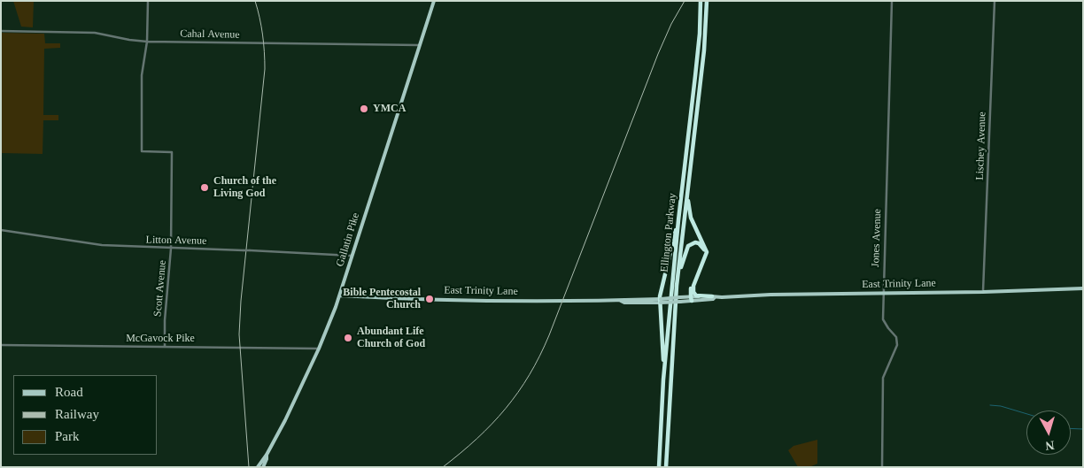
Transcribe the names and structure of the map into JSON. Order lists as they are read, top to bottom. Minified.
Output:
{"streets":{"highway":["Ellington Parkway"],"main road":["Gallatin Pike","East Trinity Lane"],"street":["Cahal Avenue","Lischey Avenue","Jones Avenue","Litton Avenue","Scott Avenue","McGavock Pike"]},"crossings":[["Cahal Avenue","Gallatin Pike"],["Cahal Avenue","Scott Avenue"],["Lischey Avenue","East Trinity Lane"],["Jones Avenue","East Trinity Lane"],["Gallatin Pike","Litton Avenue"],["Gallatin Pike","East Trinity Lane"],["Gallatin Pike","McGavock Pike"],["Litton Avenue","Scott Avenue"],["Scott Avenue","McGavock Pike"]],"places":["YMCA","Church of the Living God","Bible Pentecostal Church","Abundant Life Church of God"],"legend":["Road","Railway","Park"],"north":"bottom"}
